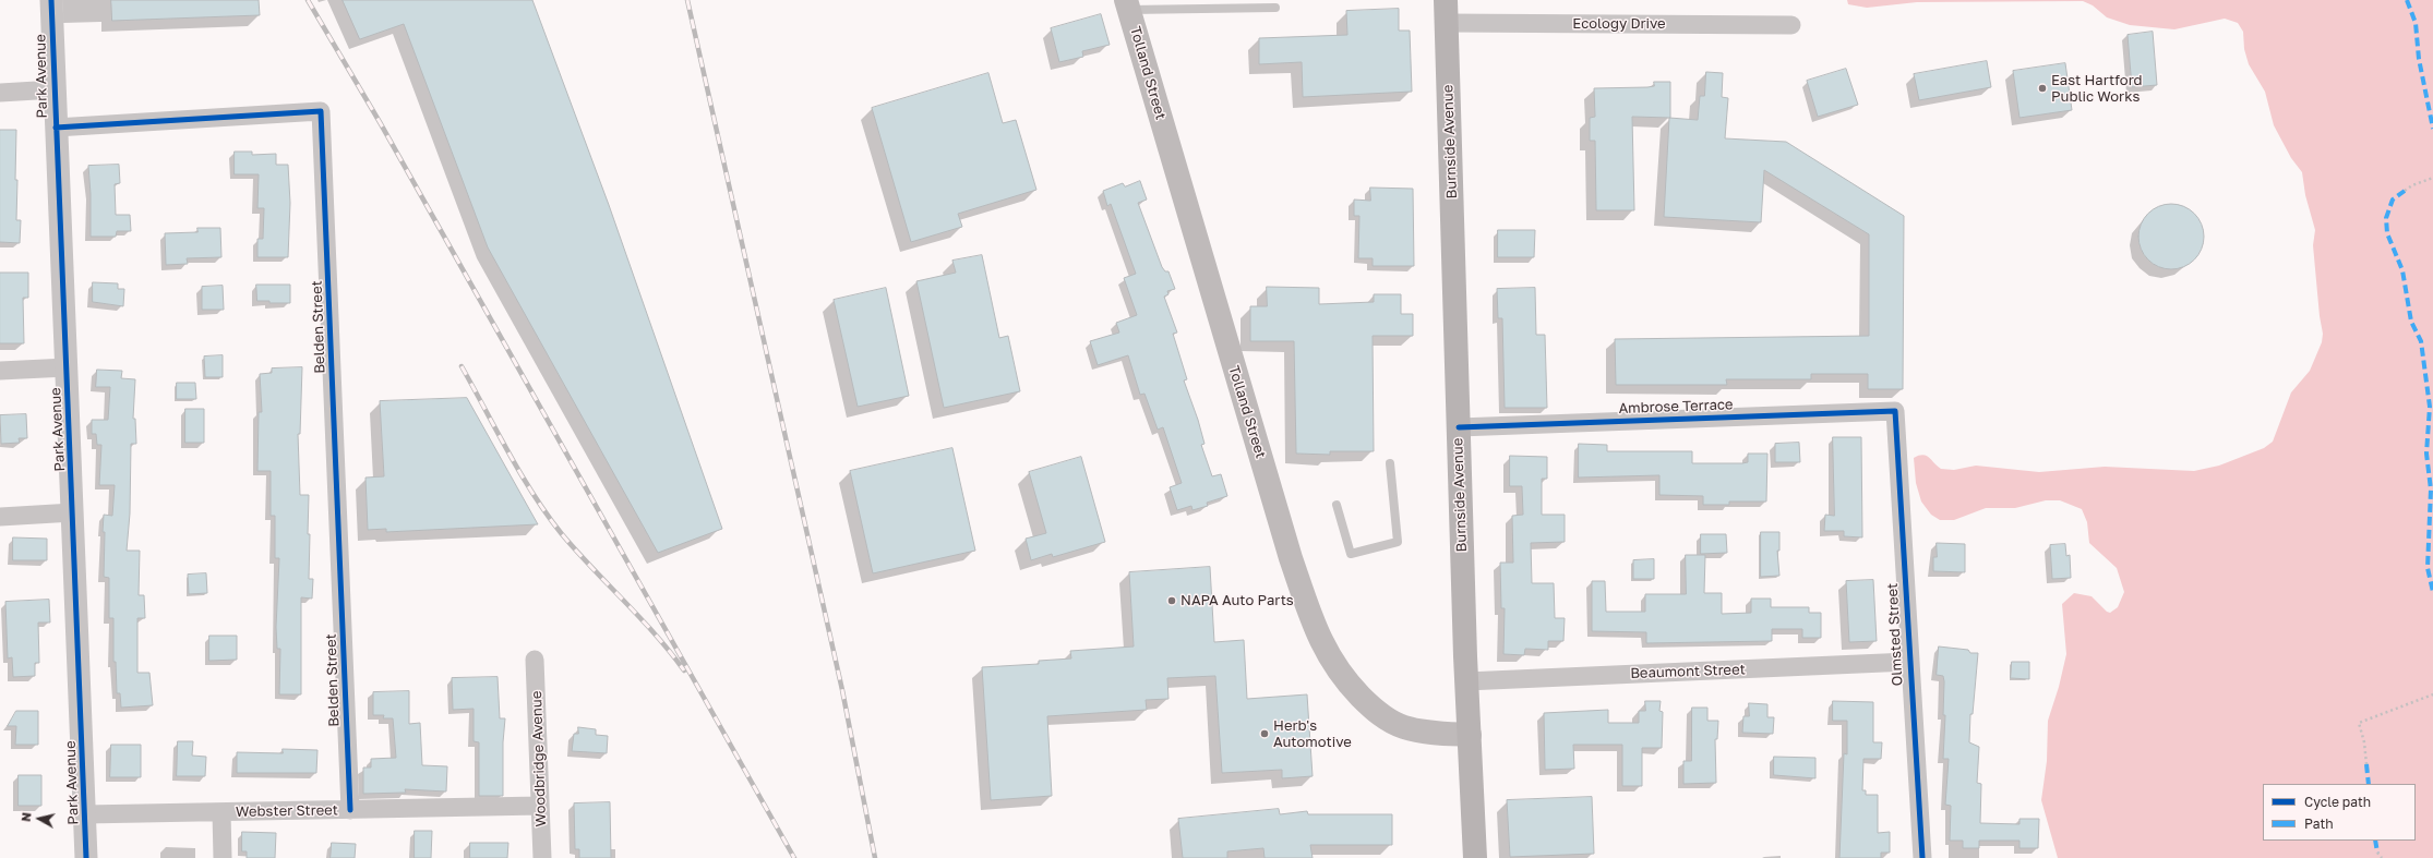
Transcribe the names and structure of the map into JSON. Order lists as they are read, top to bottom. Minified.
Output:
{"streets":{"main road":["Tolland Street","Burnside Avenue"],"street":["Ecology Drive","Park Avenue","Belden Street","Ambrose Terrace","Olmsted Street","Beaumont Street","Woodbridge Avenue","Webster Street"]},"crossings":[["Ecology Drive","Burnside Avenue"],["Tolland Street","Burnside Avenue"],["Park Avenue","Belden Street"],["Park Avenue","Webster Street"],["Burnside Avenue","Ambrose Terrace"],["Burnside Avenue","Beaumont Street"],["Belden Street","Webster Street"],["Ambrose Terrace","Olmsted Street"],["Olmsted Street","Beaumont Street"],["Woodbridge Avenue","Webster Street"]],"places":["East Hartford Public Works","NAPA Auto Parts","Herb's Automotive"],"legend":["Cycle path","Path"],"north":"left"}
